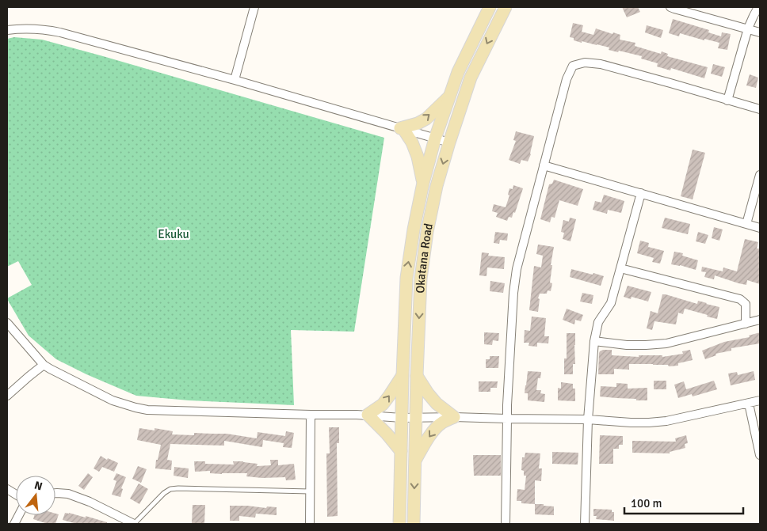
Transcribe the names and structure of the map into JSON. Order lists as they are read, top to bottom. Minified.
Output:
{"streets":{"main road":["Okatana Road"]},"parks":["Ekuku"],"scale_bar":"100 m","north":"top"}
